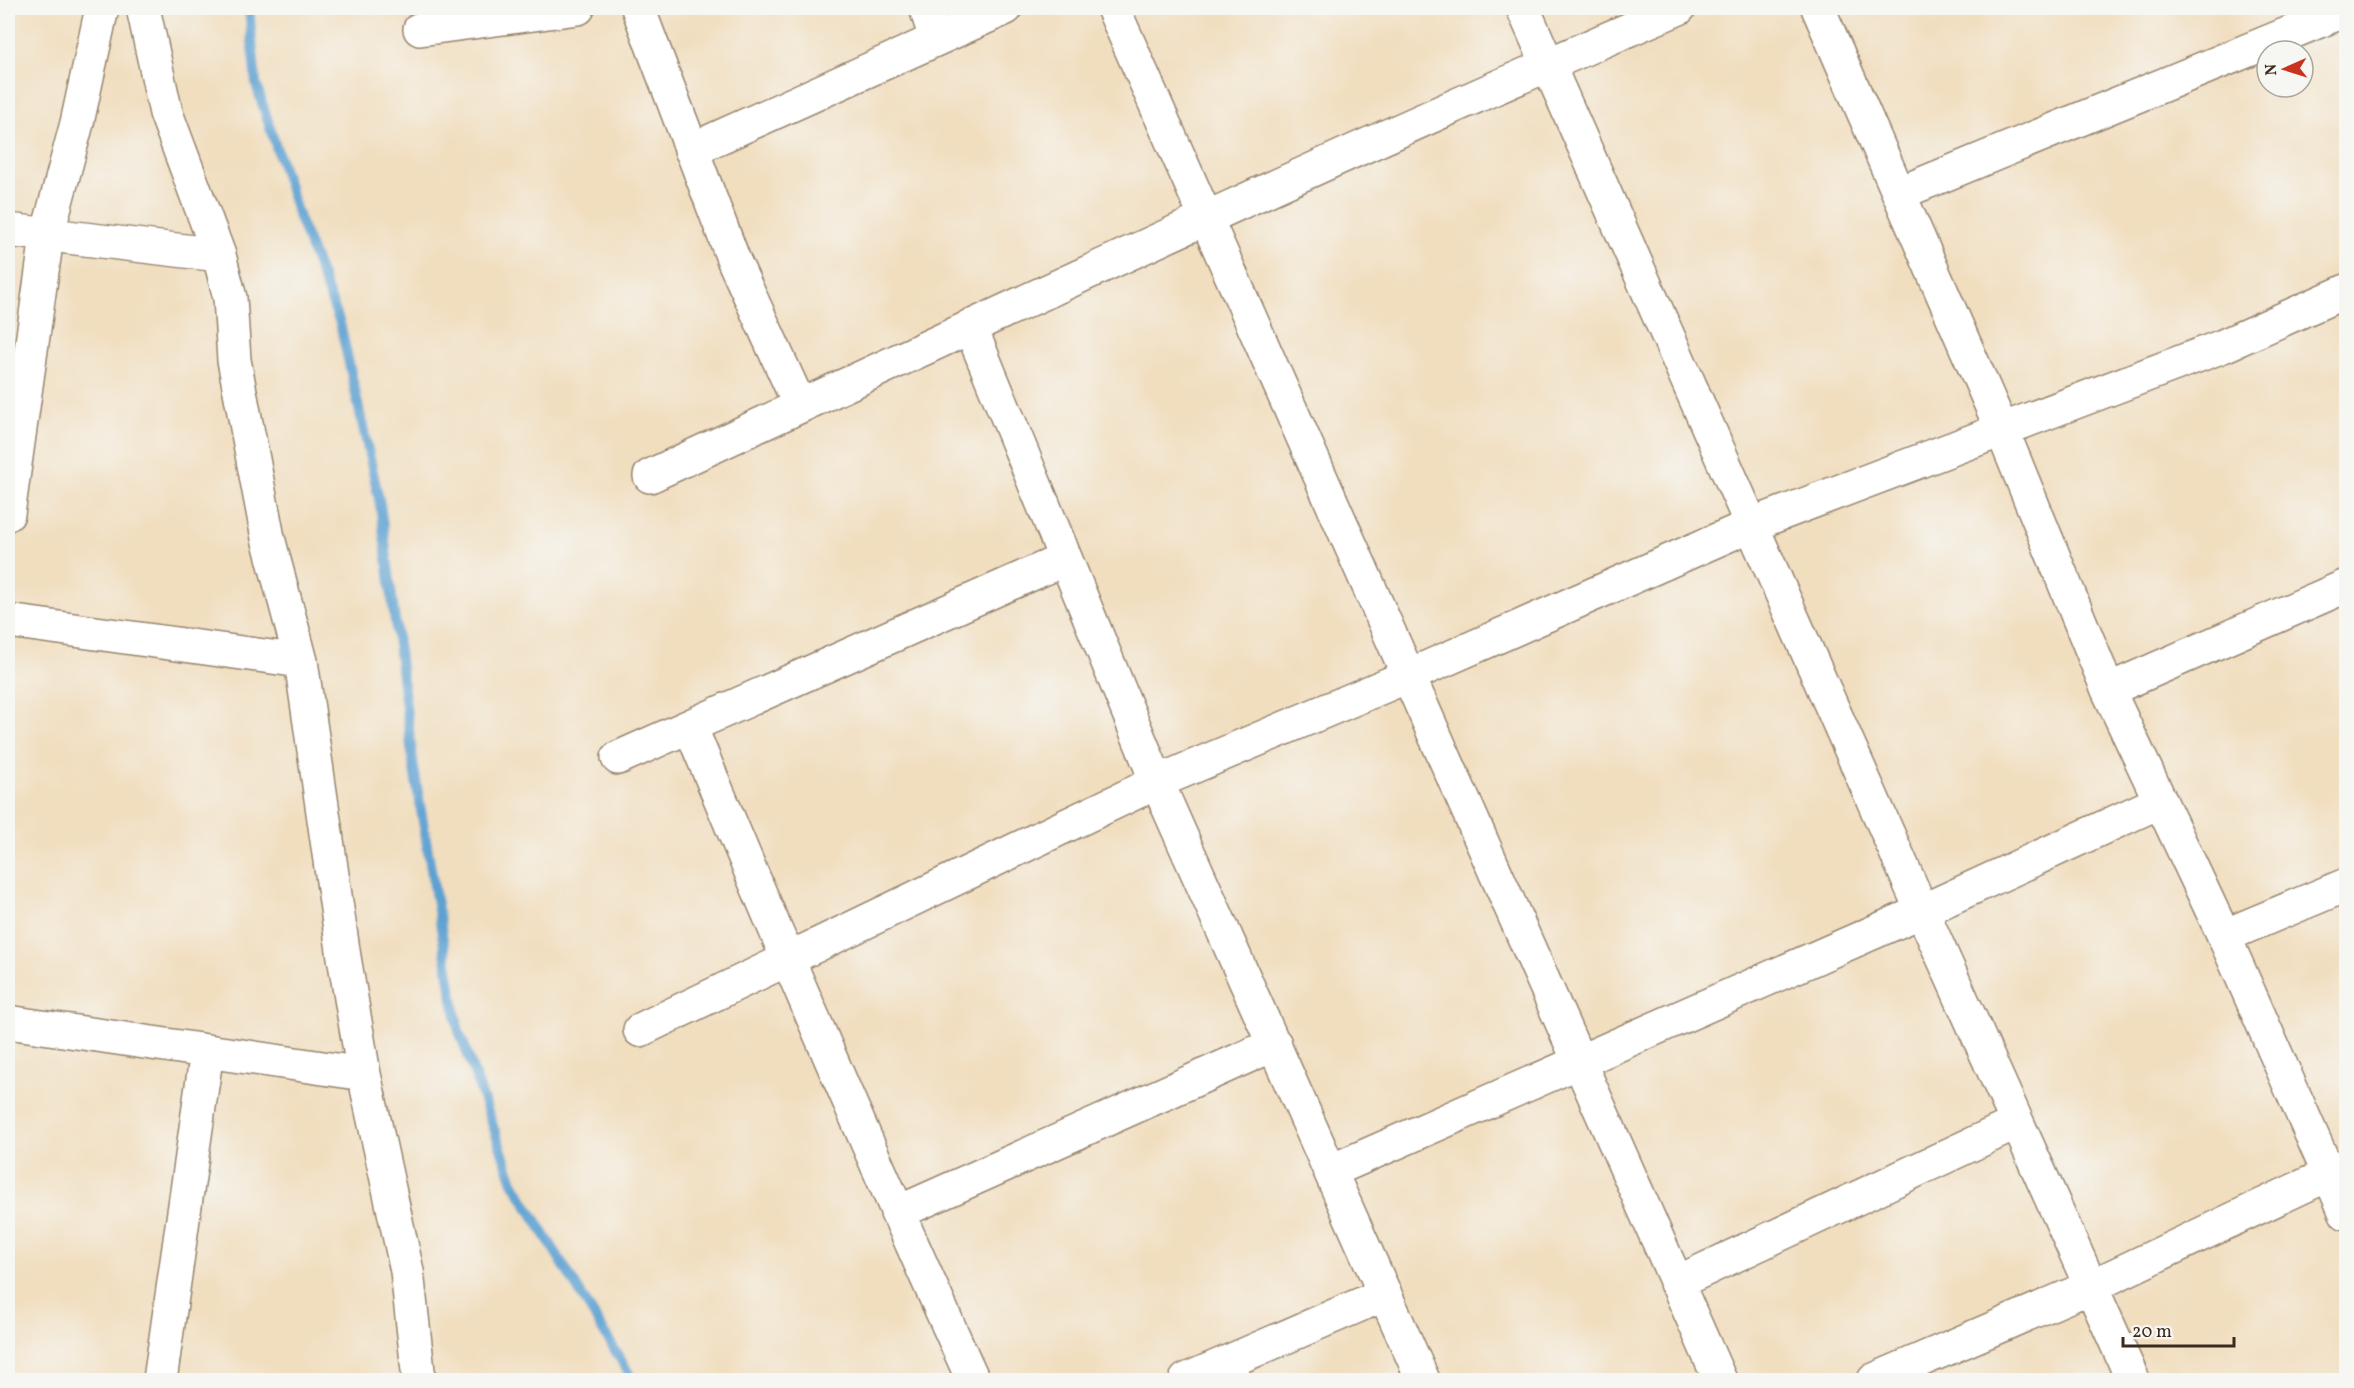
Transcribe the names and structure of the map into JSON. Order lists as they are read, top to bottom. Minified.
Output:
{"scale_bar":"20 m","north":"left"}
